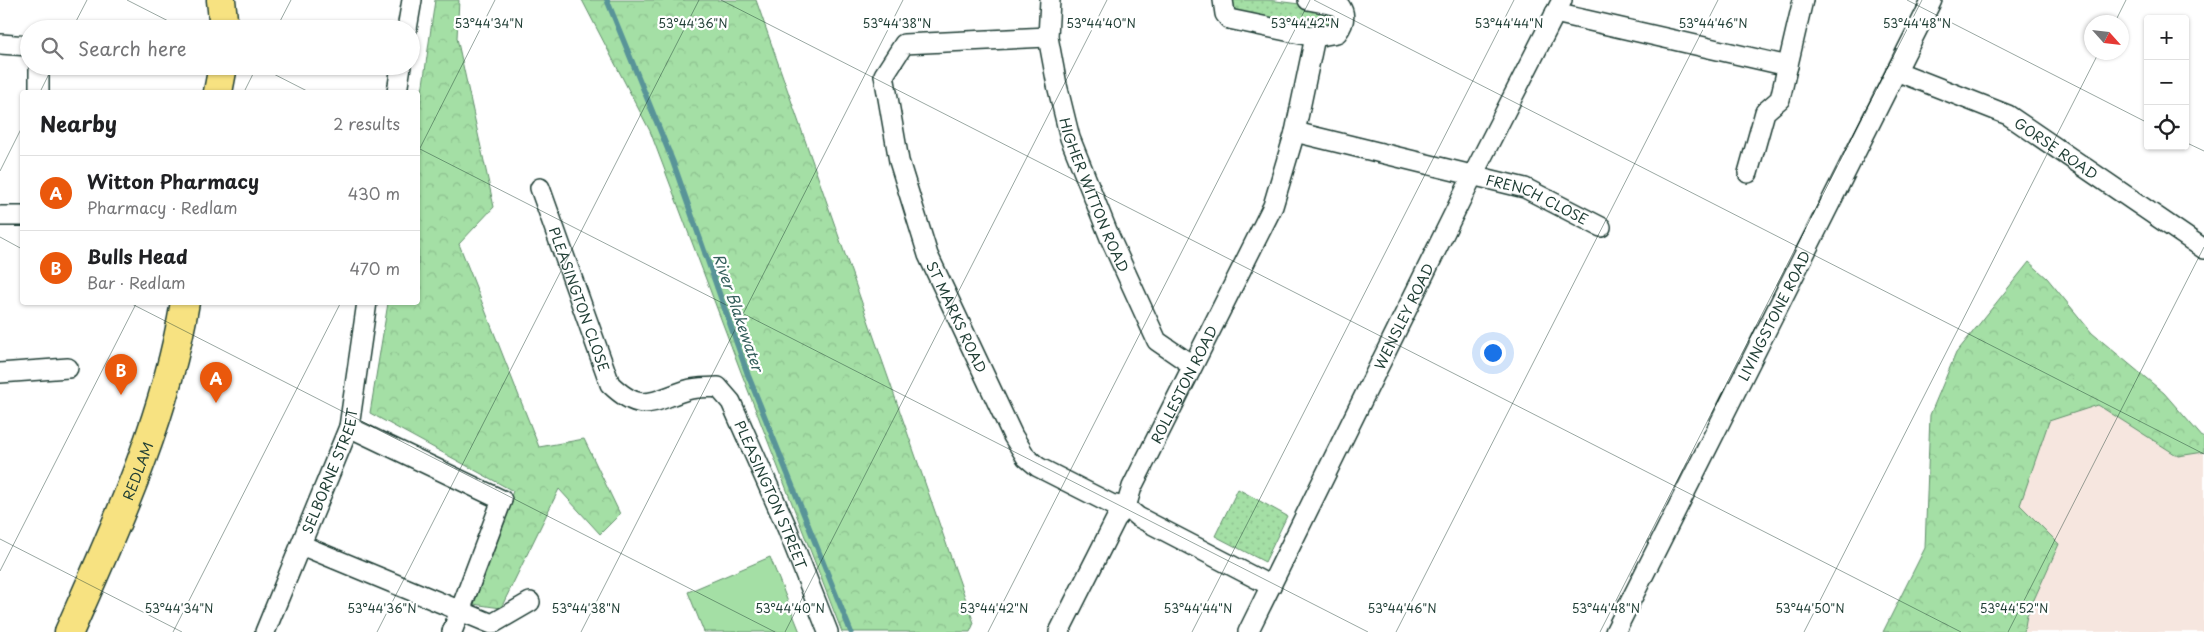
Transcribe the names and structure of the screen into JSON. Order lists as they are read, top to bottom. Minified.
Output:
{"streets":{"main road":["REDLAM"],"street":["GORSE ROAD","HIGHER WITTON ROAD","FRENCH CLOSE","PLEASINGTON CLOSE","WENSLEY ROAD","LIVINGSTONE ROAD","ST MARKS ROAD","ROLLESTON ROAD","SELBORNE STREET","PLEASINGTON STREET"]},"crossings":[["GORSE ROAD","LIVINGSTONE ROAD"],["HIGHER WITTON ROAD","ST MARKS ROAD"],["HIGHER WITTON ROAD","ROLLESTON ROAD"],["FRENCH CLOSE","WENSLEY ROAD"],["PLEASINGTON CLOSE","PLEASINGTON STREET"],["WENSLEY ROAD","ST MARKS ROAD"],["ST MARKS ROAD","ROLLESTON ROAD"]],"water":["River Blakewater"],"north":"bottom right","page":{"map_buttons":["+","−"],"search":"Search here","heading":["Nearby","2 results"],"list":[{"mark":"A","name":"Witton Pharmacy","note":"Pharmacy · Redlam","value":"430 m"},{"mark":"B","name":"Bulls Head","note":"Bar · Redlam","value":"470 m"}],"pins":["B","A"]},"coordinates":["53°44'34\"N","53°44'36\"N","53°44'38\"N","53°44'40\"N","53°44'42\"N","53°44'44\"N","53°44'46\"N","53°44'48\"N","53°44'50\"N","53°44'52\"N"]}
